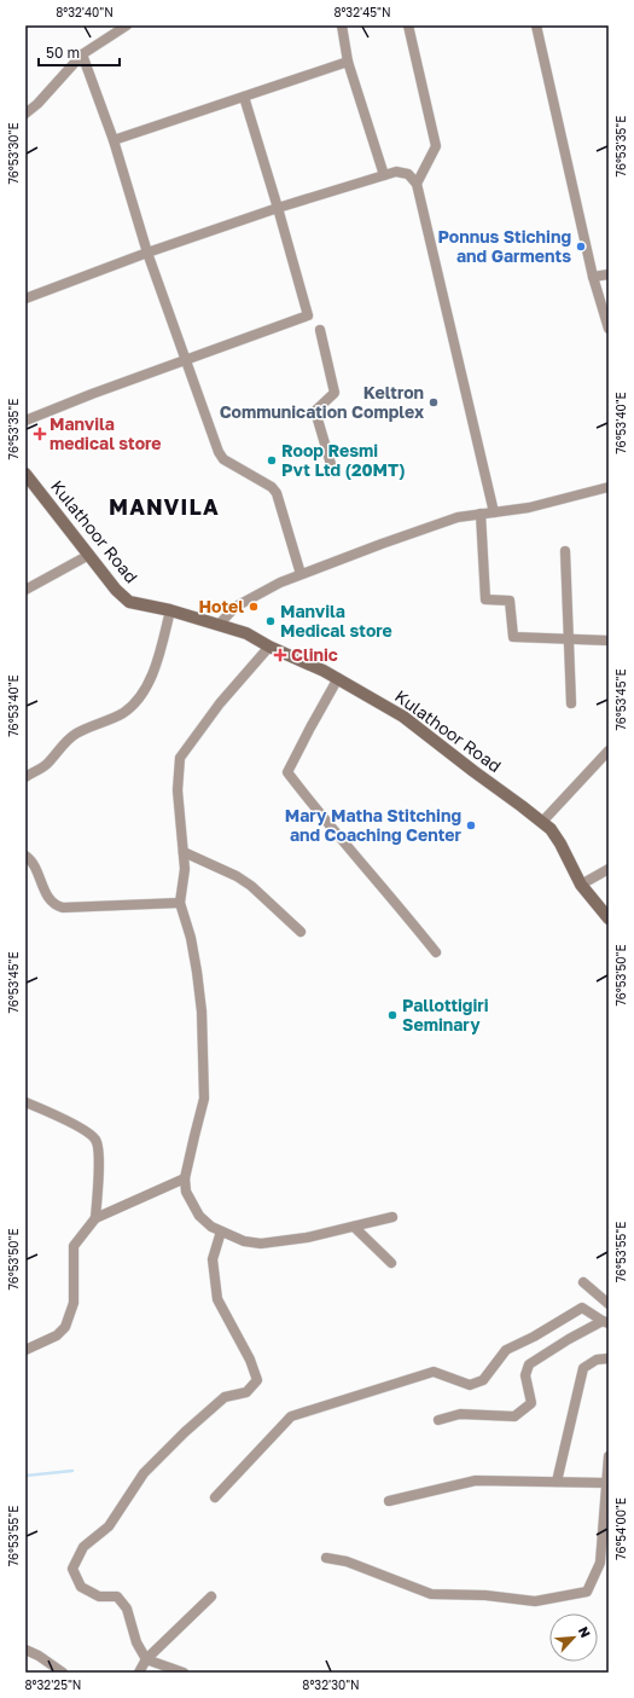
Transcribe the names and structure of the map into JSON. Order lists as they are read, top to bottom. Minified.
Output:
{"streets":{"main road":["Kulathoor Road"]},"districts":["MANVILA"],"places":{"other":["Ponnus Stiching and Garments","Keltron Communication Complex","Roop Resmi Pvt Ltd (20MT)","Hotel","Manvila Medical store","Mary Matha Stitching and Coaching Center","Pallottigiri Seminary"],"health":["Manvila medical store","Clinic"]},"scale_bar":"50 m","north":"top right","coordinates":["8°32'40\"N","8°32'45\"N","76°53'35\"E","76°53'30\"E","76°53'40\"E","76°53'45\"E","76°53'50\"E","76°53'55\"E","76°54'00\"E","8°32'25\"N","8°32'30\"N"]}
